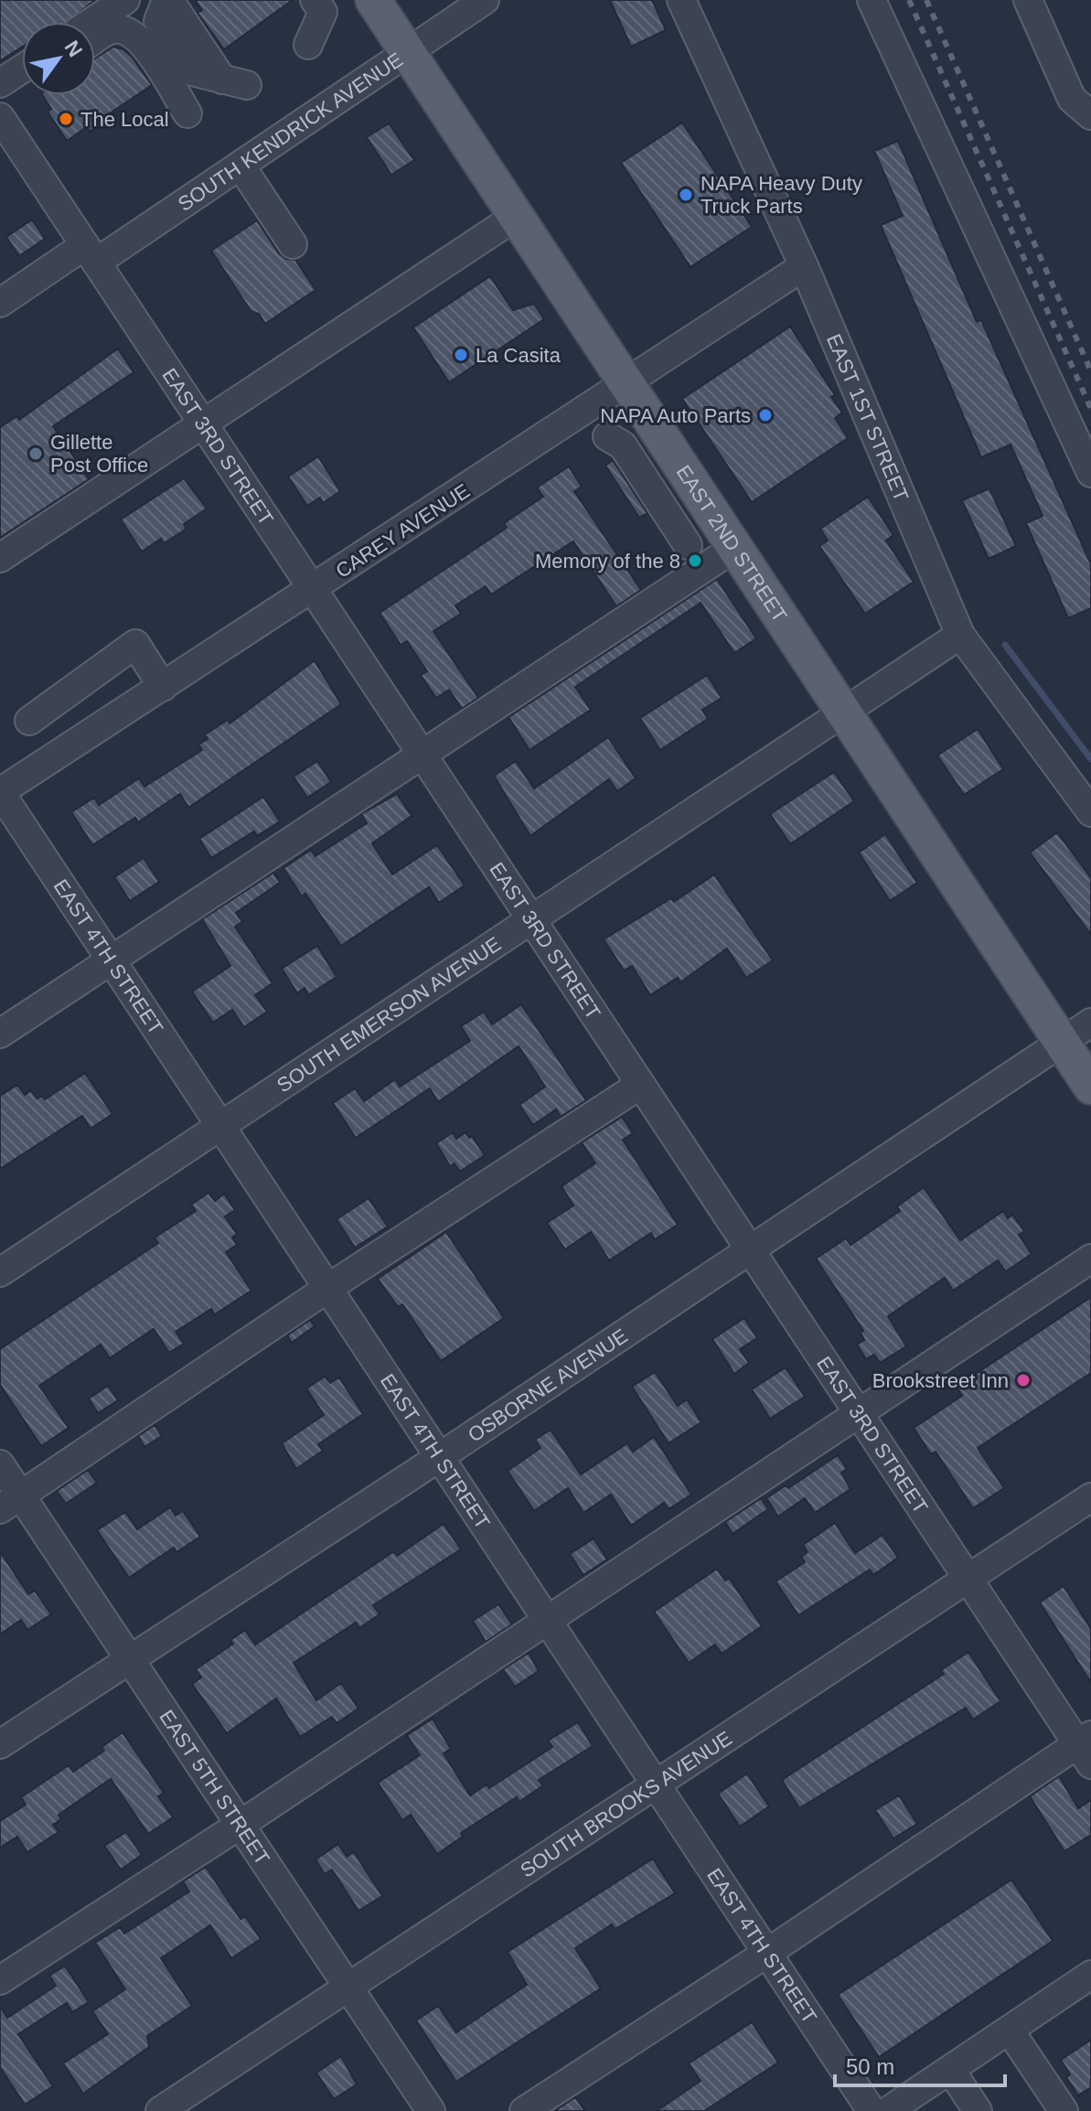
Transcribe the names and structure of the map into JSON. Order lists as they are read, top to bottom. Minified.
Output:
{"streets":{"main road":["EAST 2ND STREET"],"street":["SOUTH KENDRICK AVENUE","EAST 1ST STREET","EAST 3RD STREET","CAREY AVENUE","EAST 4TH STREET","SOUTH EMERSON AVENUE","OSBORNE AVENUE","EAST 5TH STREET","SOUTH BROOKS AVENUE"]},"crossings":[["SOUTH KENDRICK AVENUE","EAST 3RD STREET"],["SOUTH KENDRICK AVENUE","EAST 2ND STREET"],["EAST 1ST STREET","CAREY AVENUE"],["EAST 1ST STREET","SOUTH EMERSON AVENUE"],["EAST 3RD STREET","CAREY AVENUE"],["EAST 3RD STREET","SOUTH EMERSON AVENUE"],["EAST 3RD STREET","OSBORNE AVENUE"],["EAST 3RD STREET","SOUTH BROOKS AVENUE"],["CAREY AVENUE","EAST 2ND STREET"],["CAREY AVENUE","EAST 4TH STREET"],["EAST 2ND STREET","SOUTH EMERSON AVENUE"],["EAST 2ND STREET","OSBORNE AVENUE"],["EAST 4TH STREET","SOUTH EMERSON AVENUE"],["EAST 4TH STREET","OSBORNE AVENUE"],["EAST 4TH STREET","SOUTH BROOKS AVENUE"],["OSBORNE AVENUE","EAST 5TH STREET"],["EAST 5TH STREET","SOUTH BROOKS AVENUE"]],"places":["The Local","NAPA Heavy Duty Truck Parts","La Casita","NAPA Auto Parts","Gillette Post Office","Memory of the 8","Brookstreet Inn"],"scale_bar":"50 m","north":"top right"}
